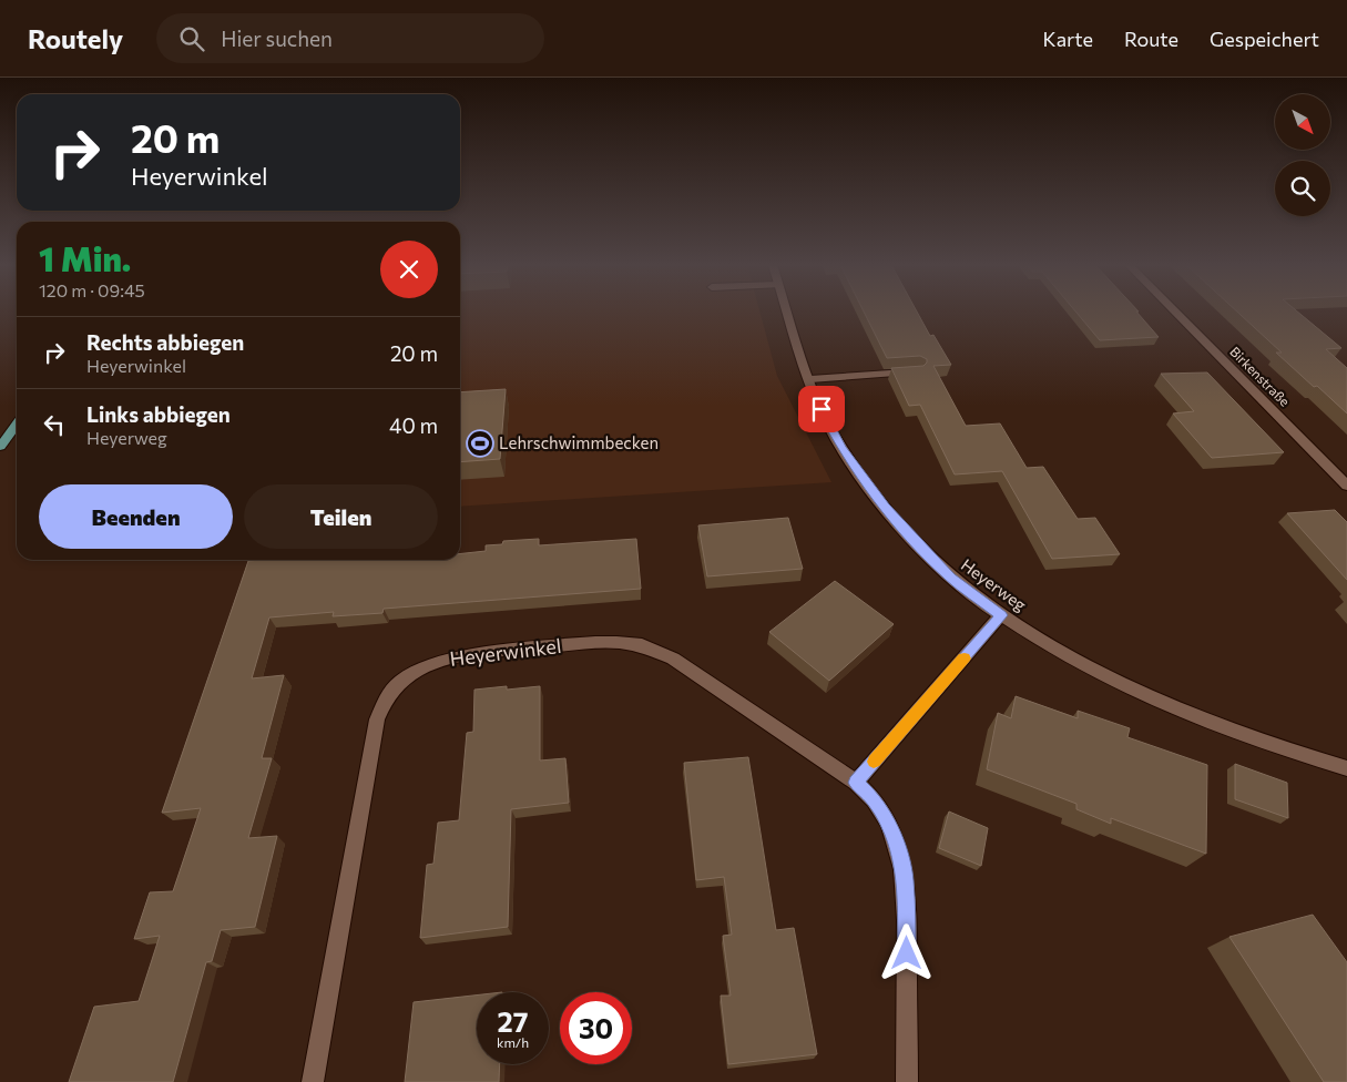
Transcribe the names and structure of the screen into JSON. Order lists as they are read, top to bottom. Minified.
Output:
{"streets":{"street":["Birkenstraße","Heyerweg","Heyerwinkel"]},"places":{"sports":["Lehrschwimmbecken"]},"north":"bottom right","page":{"header":"Routely","search":"Hier suchen","nav":["Karte","Route","Gespeichert"],"turn":["20 m","Heyerwinkel"],"heading":["1 Min.","120 m · 09:45"],"list":[{"name":"Rechts abbiegen","note":"Heyerwinkel","value":"20 m"},{"name":"Links abbiegen","note":"Heyerweg","value":"40 m"}],"buttons":["Beenden","Teilen"],"speed":"27 km/h","limit":"30"}}
